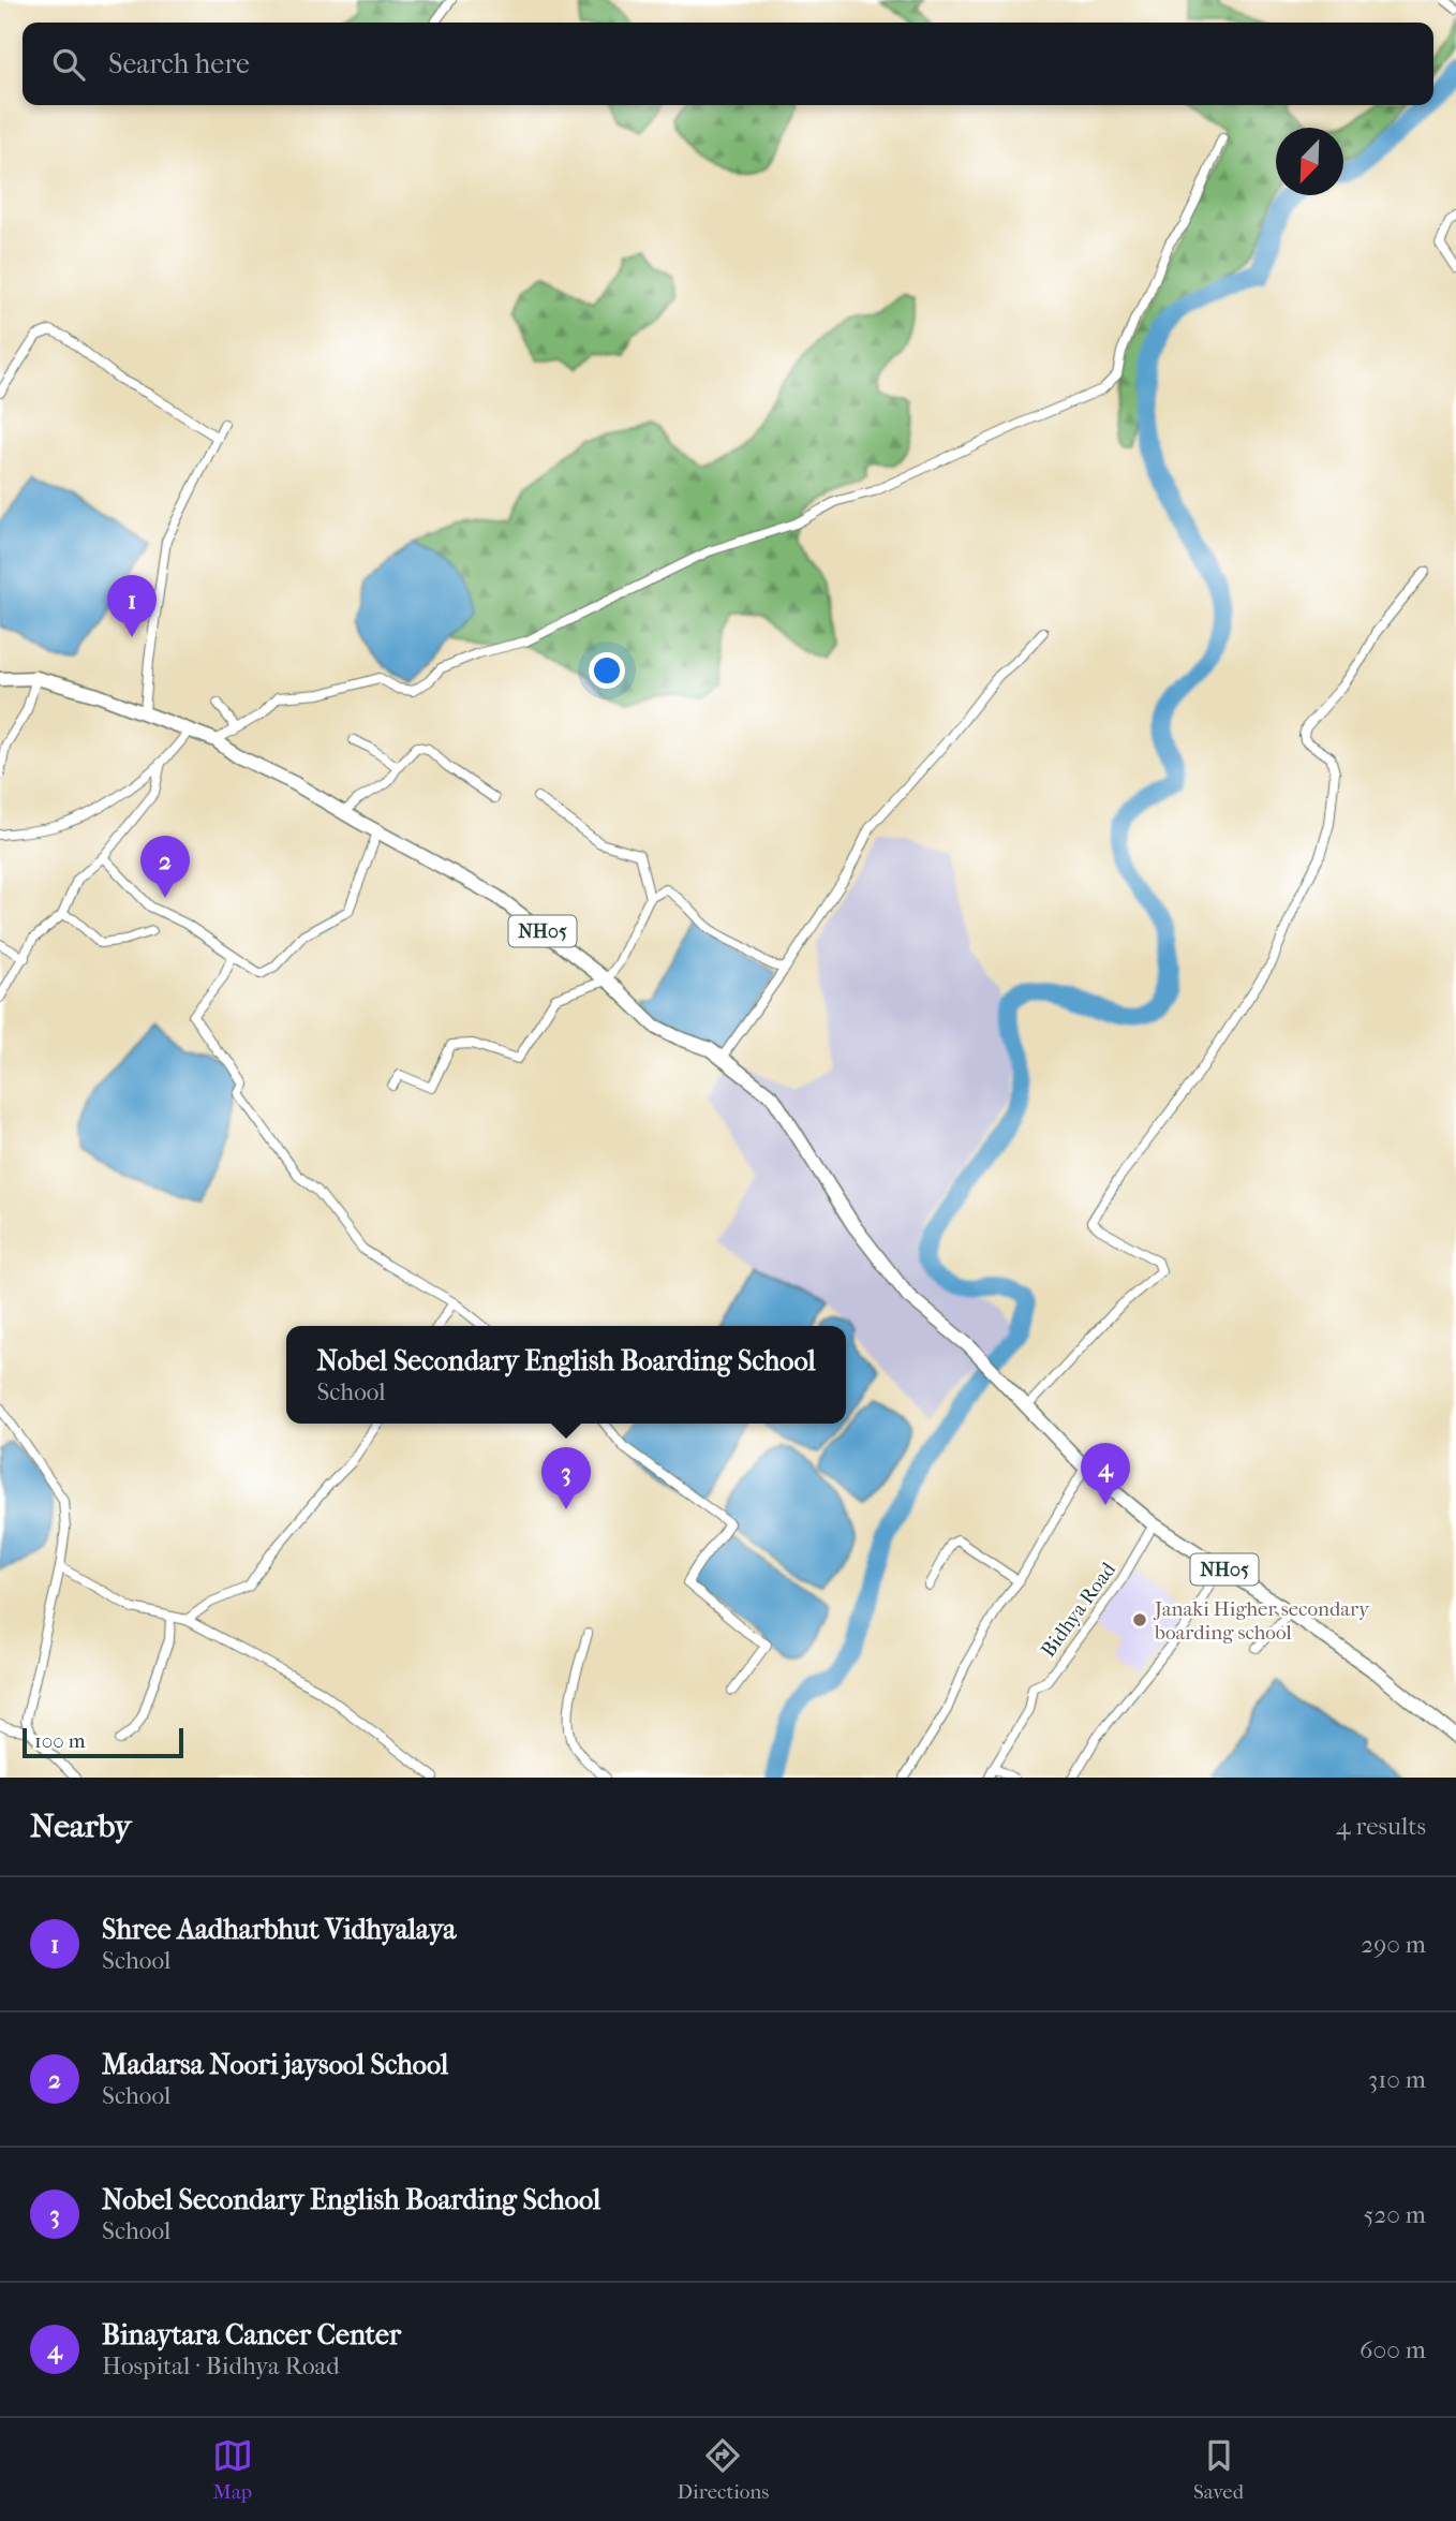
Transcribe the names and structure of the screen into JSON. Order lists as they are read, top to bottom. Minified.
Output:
{"streets":{"main road":["NH05"],"street":["Bidhya Road"]},"crossings":[["NH05","Bidhya Road"]],"places":["Janaki Higher secondary boarding school"],"scale_bar":"100 m","north":"bottom left","page":{"search":"Search here","pins":["1","2","4","3"],"popup":["Nobel Secondary English Boarding School","School"],"scale":"100 m","heading":["Nearby","4 results"],"list":[{"mark":"1","name":"Shree Aadharbhut Vidhyalaya","note":"School","value":"290 m"},{"mark":"2","name":"Madarsa Noori jaysool School","note":"School","value":"310 m"},{"mark":"3","name":"Nobel Secondary English Boarding School","note":"School","value":"520 m"},{"mark":"4","name":"Binaytara Cancer Center","note":"Hospital · Bidhya Road","value":"600 m"}],"nav":["Map","Directions","Saved"]}}
